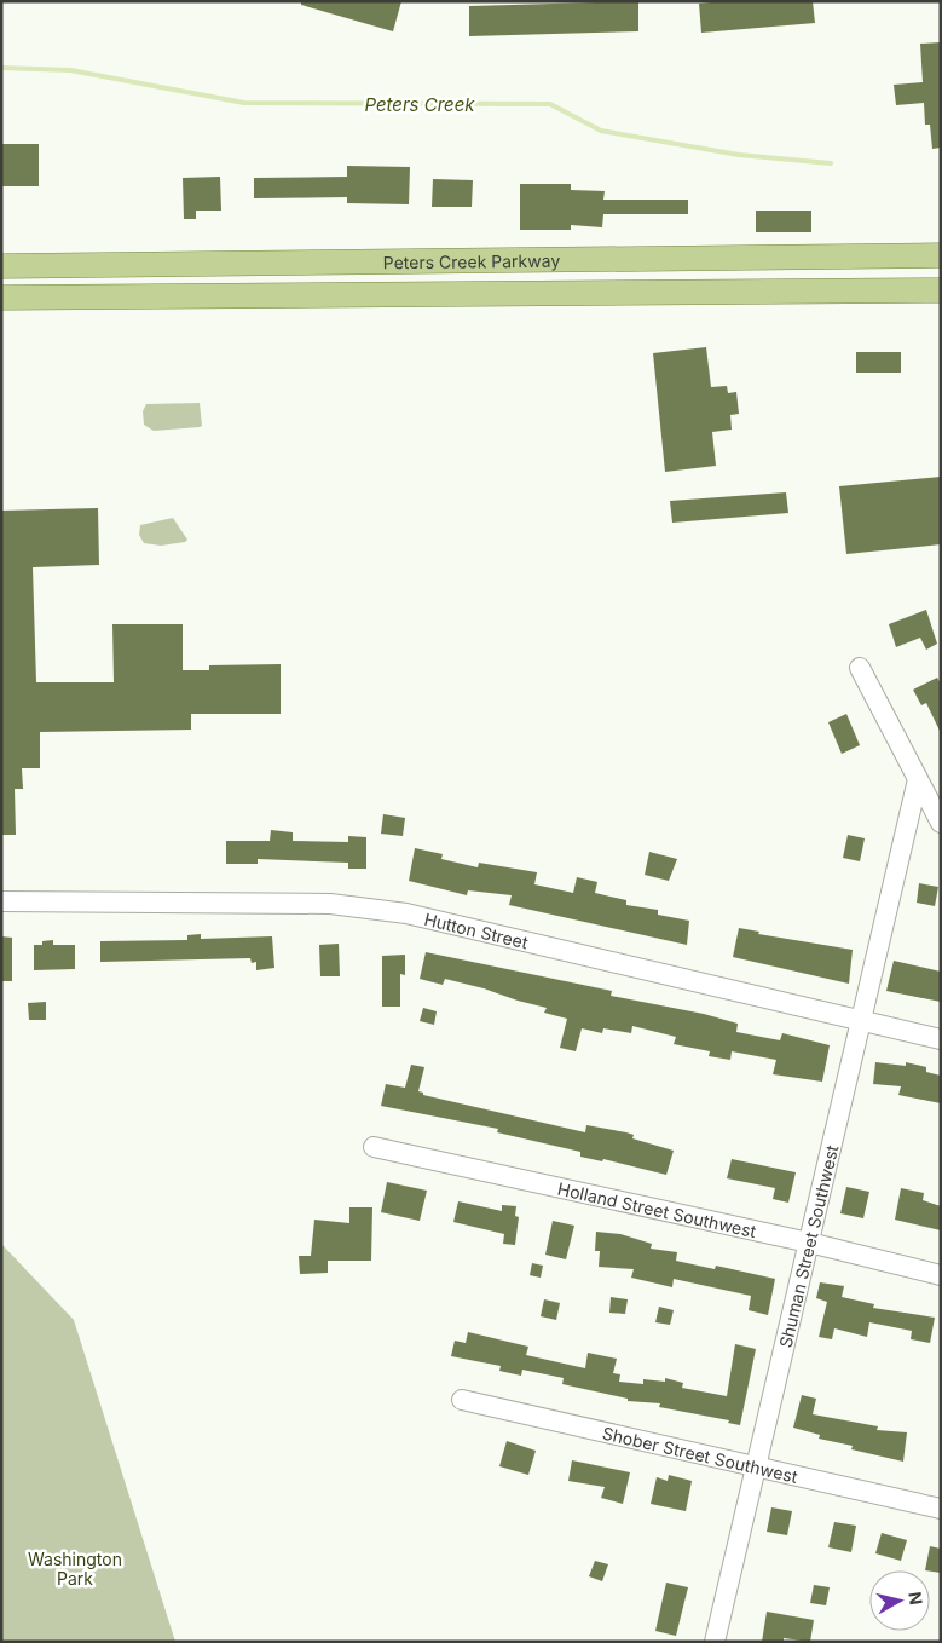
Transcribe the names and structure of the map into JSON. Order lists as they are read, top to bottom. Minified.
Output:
{"streets":{"main road":["Peters Creek Parkway"],"street":["Hutton Street","Holland Street Southwest","Shuman Street Southwest","Shober Street Southwest"]},"crossings":[["Hutton Street","Shuman Street Southwest"],["Holland Street Southwest","Shuman Street Southwest"],["Shuman Street Southwest","Shober Street Southwest"]],"water":["Peters Creek"],"parks":["Washington Park"],"north":"right"}
